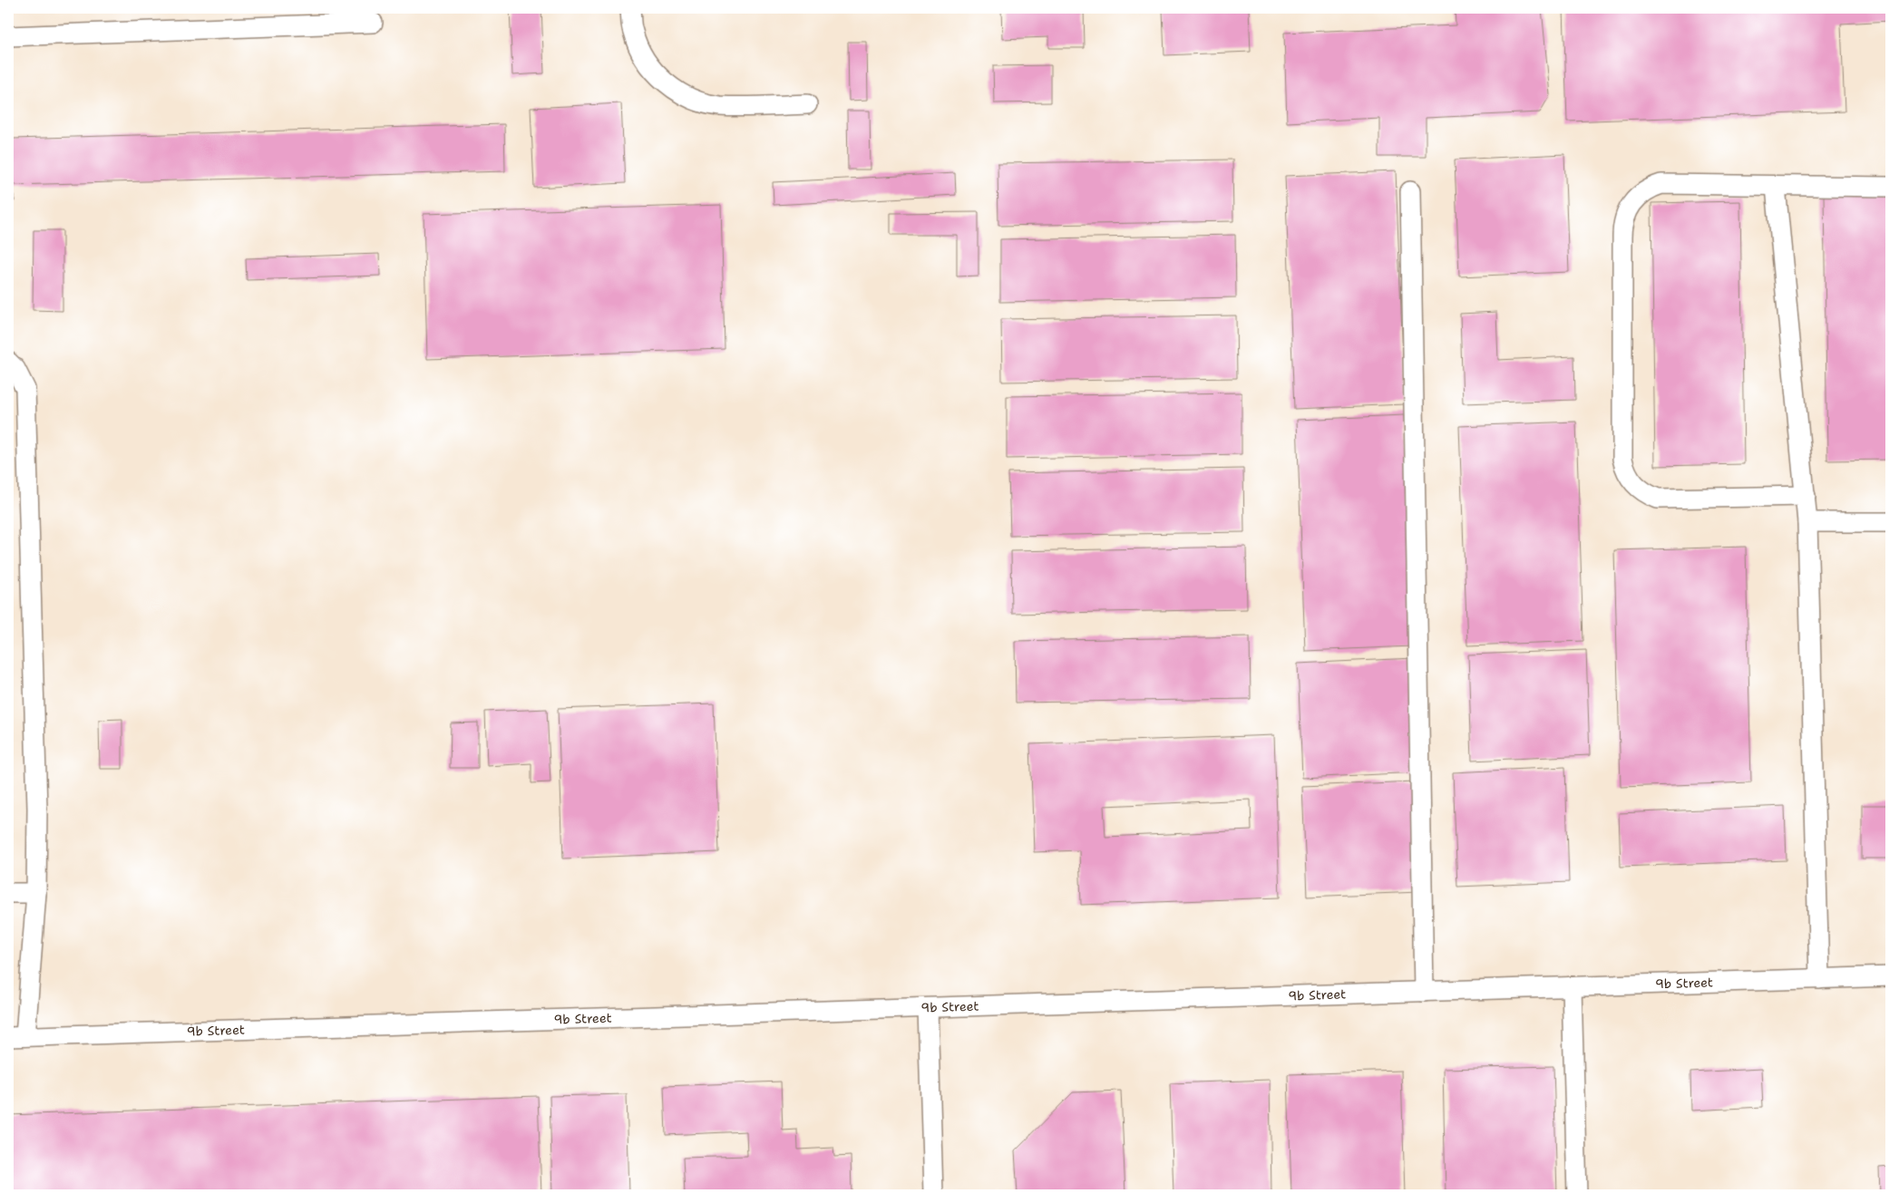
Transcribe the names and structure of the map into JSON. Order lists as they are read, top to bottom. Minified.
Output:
{"streets":{"lane":["9b Street"]}}
